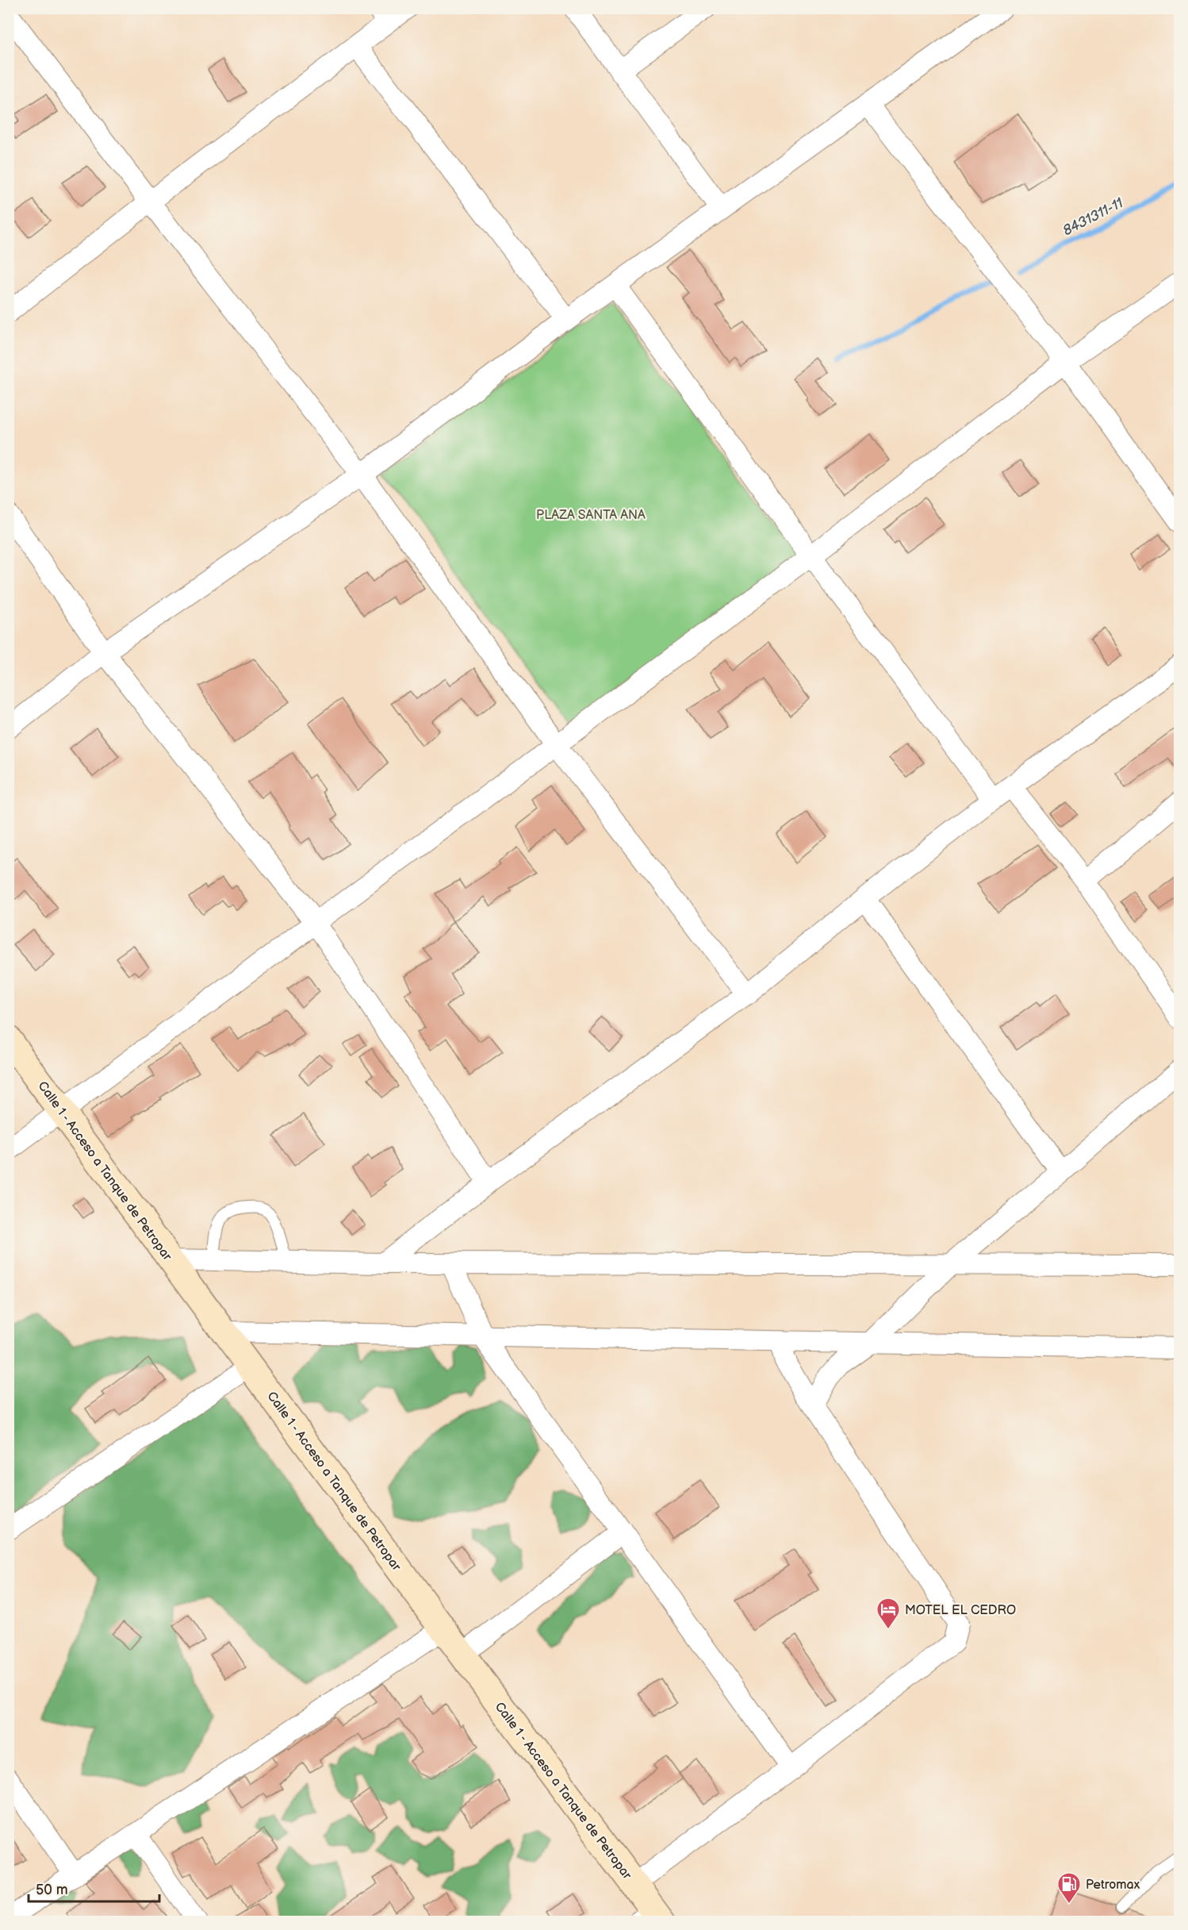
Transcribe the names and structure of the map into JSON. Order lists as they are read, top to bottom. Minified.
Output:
{"streets":{"street":["Calle 1 - Acceso a Tanque de Petropar"]},"water":["8431311-11"],"parks":["PLAZA SANTA ANA"],"places":{"hotel":["MOTEL EL CEDRO"],"fuel station":["Petromax"]},"scale_bar":"50 m"}
